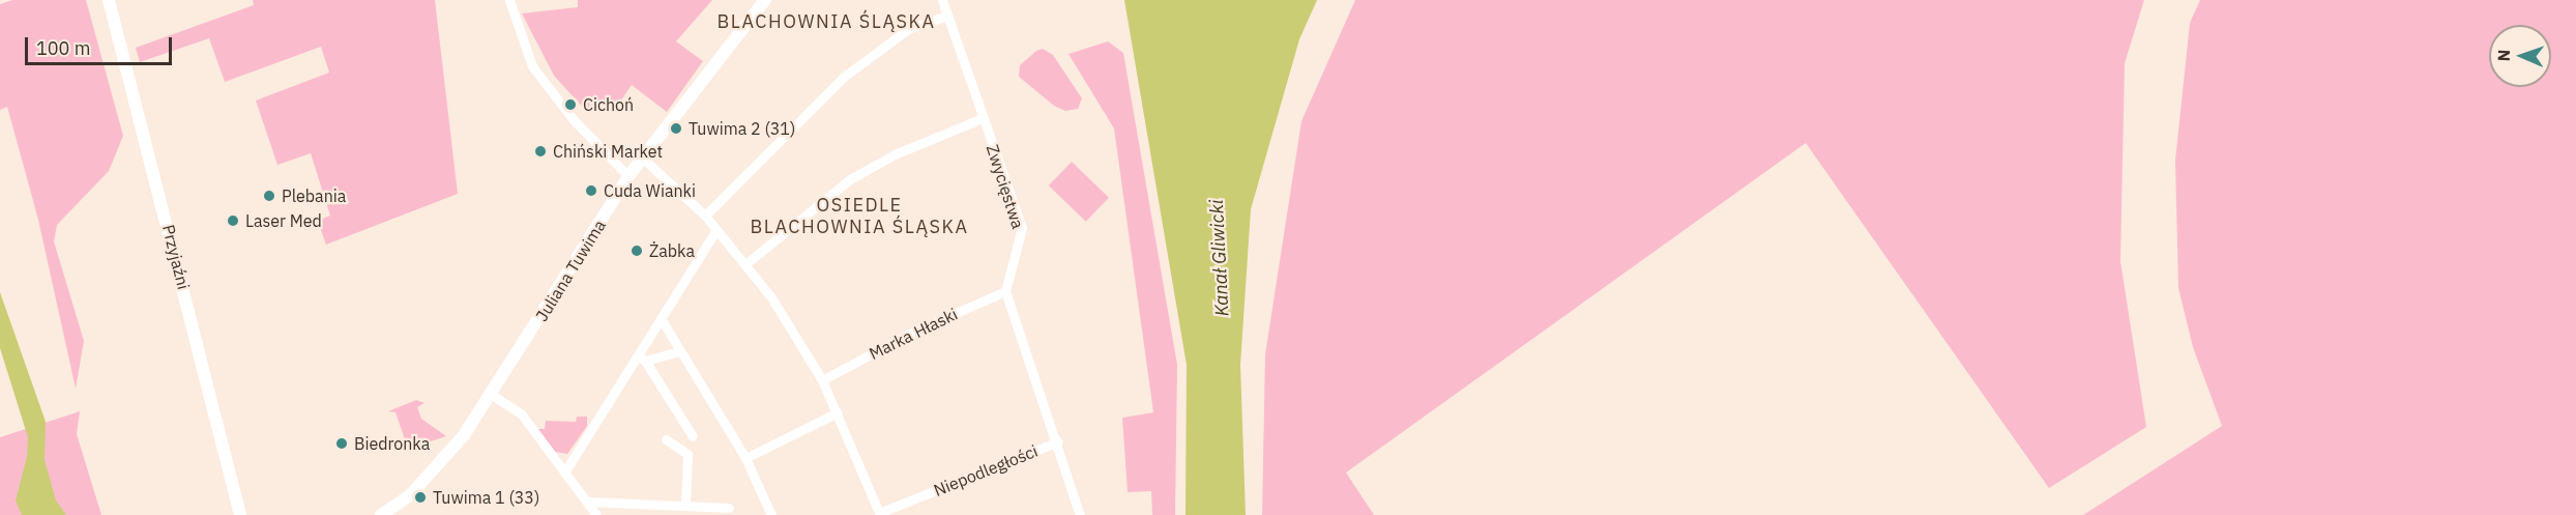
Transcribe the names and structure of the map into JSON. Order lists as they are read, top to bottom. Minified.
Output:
{"streets":{"street":["Zwycięstwa","Przyjaźni","Juliana Tuwima","Marka Hłaski","Niepodległości"]},"crossings":[["Zwycięstwa","Marka Hłaski"]],"districts":["BLACHOWNIA ŚLĄSKA","OSIEDLE BLACHOWNIA ŚLĄSKA"],"water":["Kanał Gliwicki"],"places":["Cichoń","Tuwima 2 (31)","Chiński Market","Cuda Wianki","Plebania","Laser Med","Żabka","Biedronka","Tuwima 1 (33)"],"scale_bar":"100 m","north":"left"}
